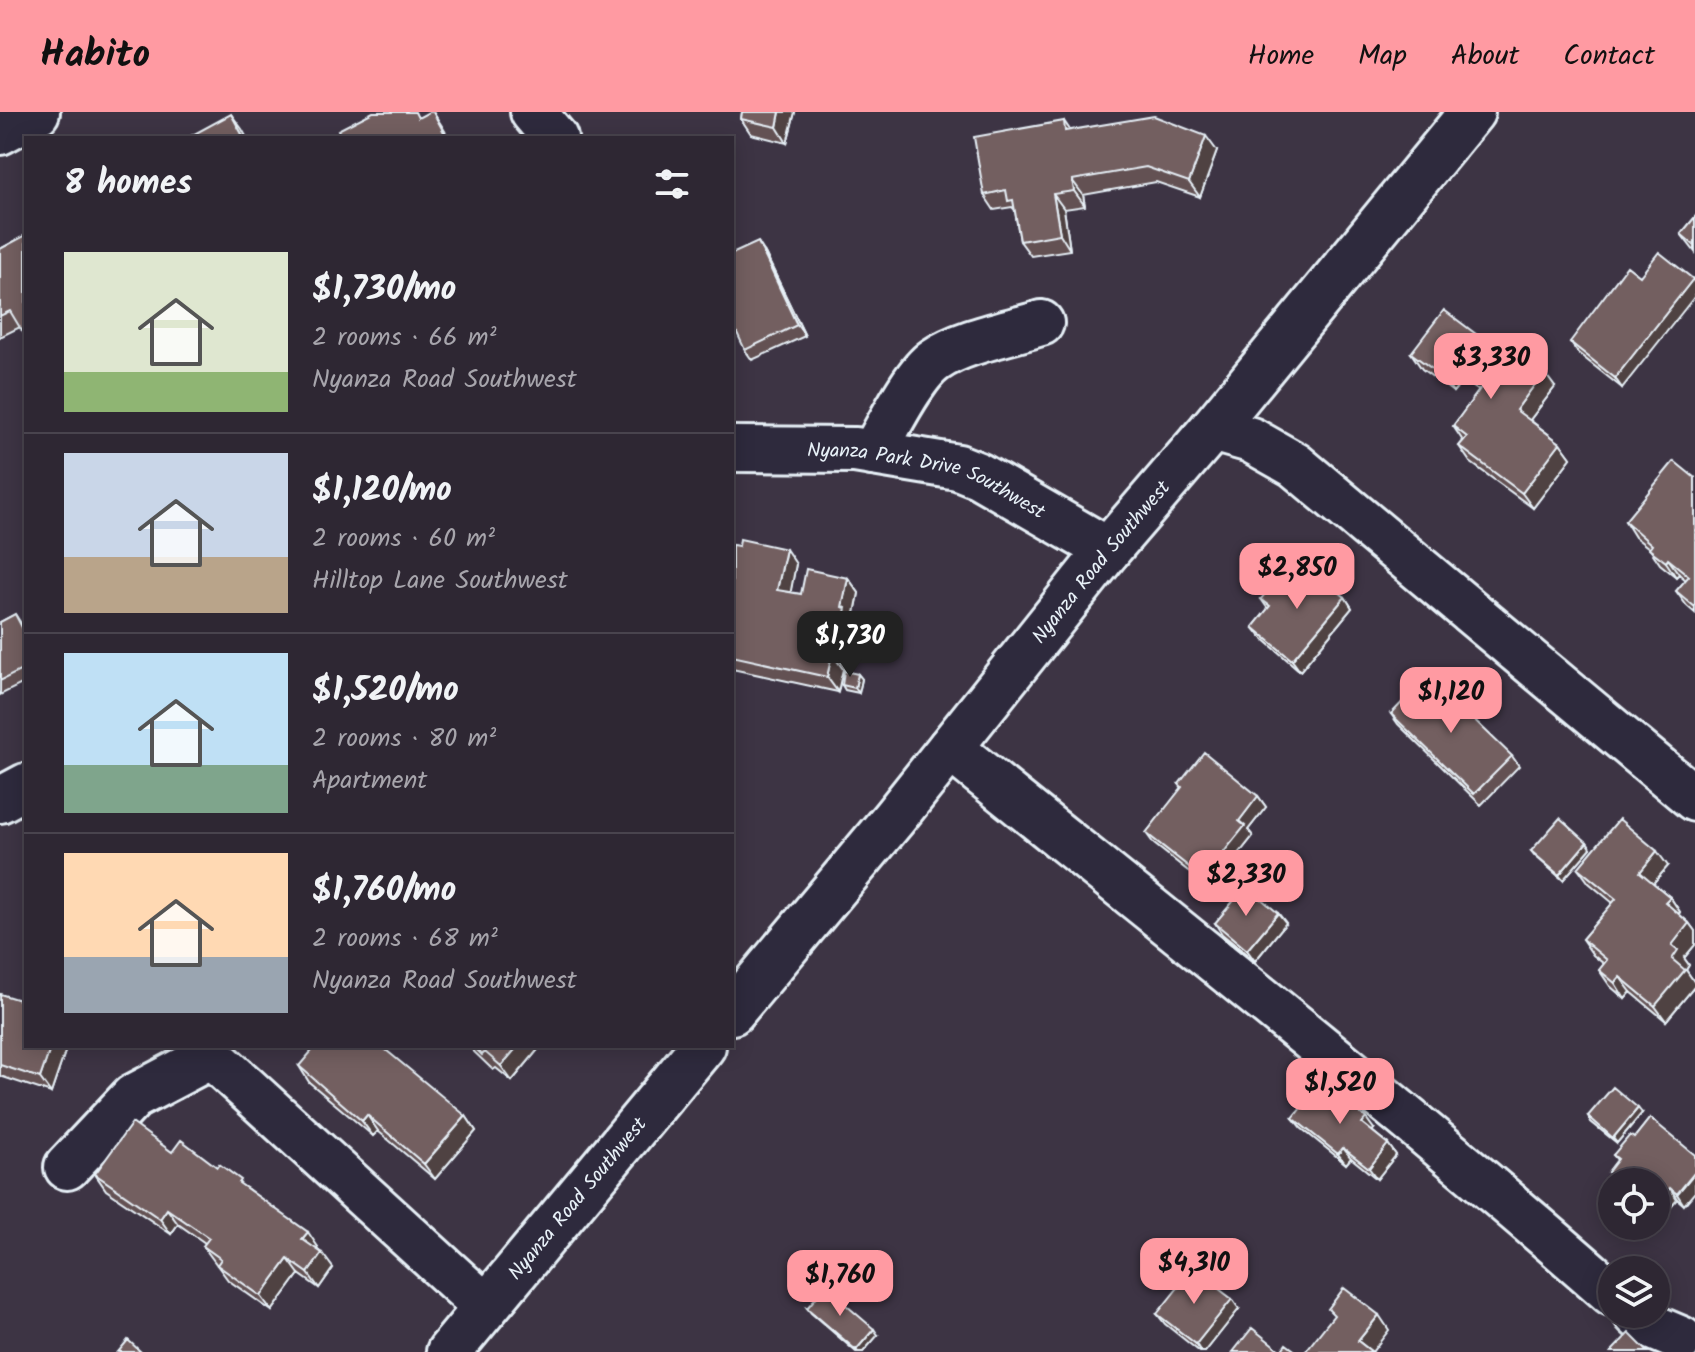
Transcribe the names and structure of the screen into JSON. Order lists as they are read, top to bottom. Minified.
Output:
{"streets":{"street":["Nyanza Park Drive Southwest","Nyanza Road Southwest"]},"crossings":[["Nyanza Park Drive Southwest","Nyanza Road Southwest"]],"page":{"header":"Habito","nav":["Home","Map","About","Contact"],"heading":"8 homes","list":[{"name":"$1,730/mo","note":"2 rooms · 66 m² · Nyanza Road Southwest"},{"name":"$1,120/mo","note":"2 rooms · 60 m² · Hilltop Lane Southwest"},{"name":"$1,520/mo","note":"2 rooms · 80 m² · Apartment"},{"name":"$1,760/mo","note":"2 rooms · 68 m² · Nyanza Road Southwest"}],"price":["$3,330","$2,850","$1,730","$1,120","$2,330","$1,520","$4,310","$1,760"]}}
